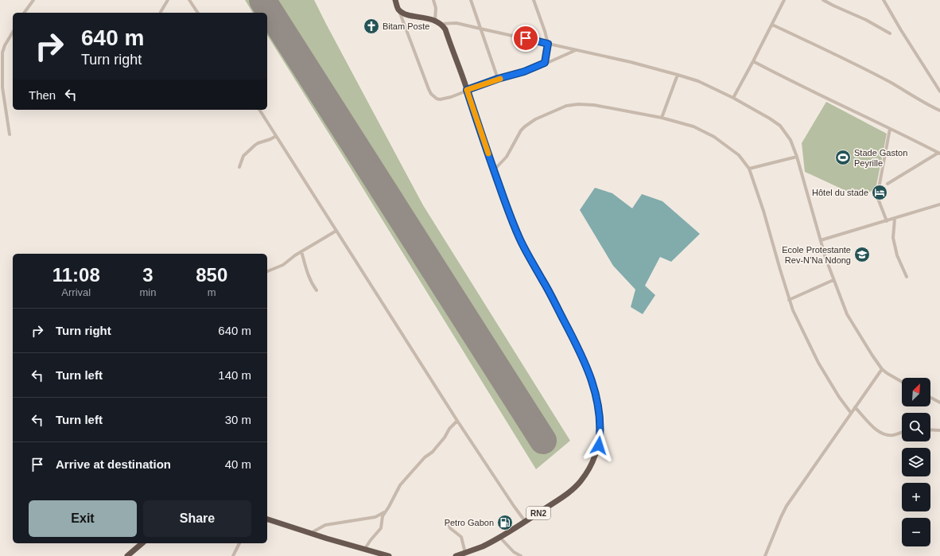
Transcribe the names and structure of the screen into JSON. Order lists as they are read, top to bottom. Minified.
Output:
{"streets":{"highway":["RN2"]},"places":{"church":["Bitam Poste"],"sports":["Stade Gaston Peyrille"],"hotel":["Hôtel du stade"],"school or university":["Ecole Protestante Rev-N’Na Ndong"],"fuel station":["Petro Gabon"]},"north":"top right","page":{"turn":["640 m","Turn right"],"then":"Then","eta":["11:08","Arrival","3","min","850","m"],"list":[{"name":"Turn right","value":"640 m"},{"name":"Turn left","value":"140 m"},{"name":"Turn left","value":"30 m"},{"name":"Arrive at destination","value":"40 m"}],"map_buttons":["+","−"],"buttons":["Exit","Share"]}}
